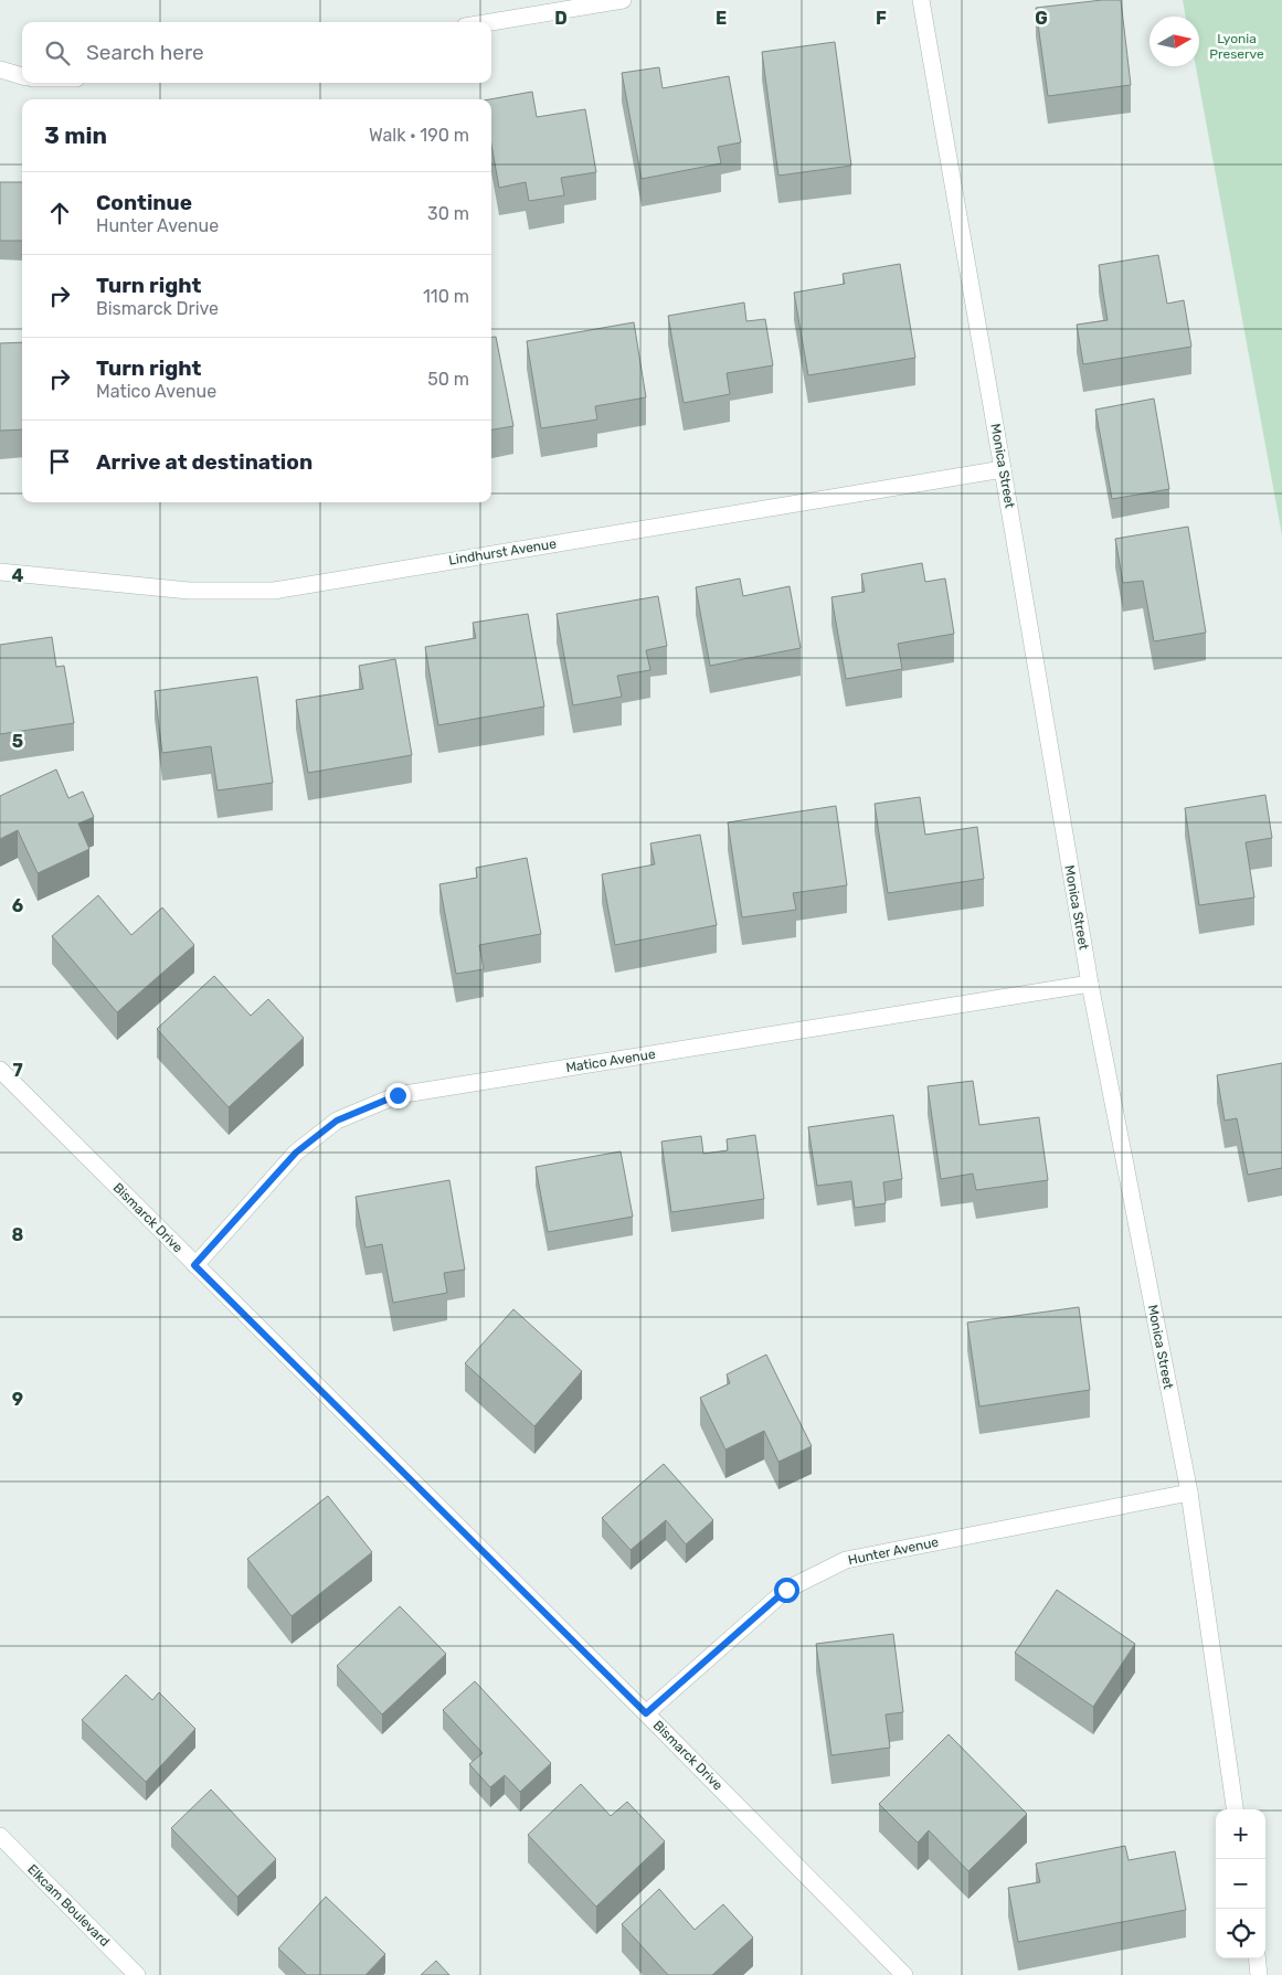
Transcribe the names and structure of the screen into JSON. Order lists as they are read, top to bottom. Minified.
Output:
{"streets":{"street":["Monica Street","Lindhurst Avenue","Matico Avenue","Bismarck Drive","Hunter Avenue","Elkcam Boulevard"]},"crossings":[["Monica Street","Lindhurst Avenue"],["Monica Street","Matico Avenue"],["Monica Street","Hunter Avenue"],["Matico Avenue","Bismarck Drive"],["Bismarck Drive","Hunter Avenue"]],"parks":["Lyonia Preserve"],"north":"right","page":{"search":"Search here","heading":["3 min","Walk · 190 m"],"list":[["Continue","Hunter Avenue","30 m"],["Turn right","Bismarck Drive","110 m"],["Turn right","Matico Avenue","50 m"],"Arrive at destination"],"map_buttons":["+","−"]},"grid":{"columns":["D","E","F","G"],"rows":["4","5","6","7","8","9"]}}
